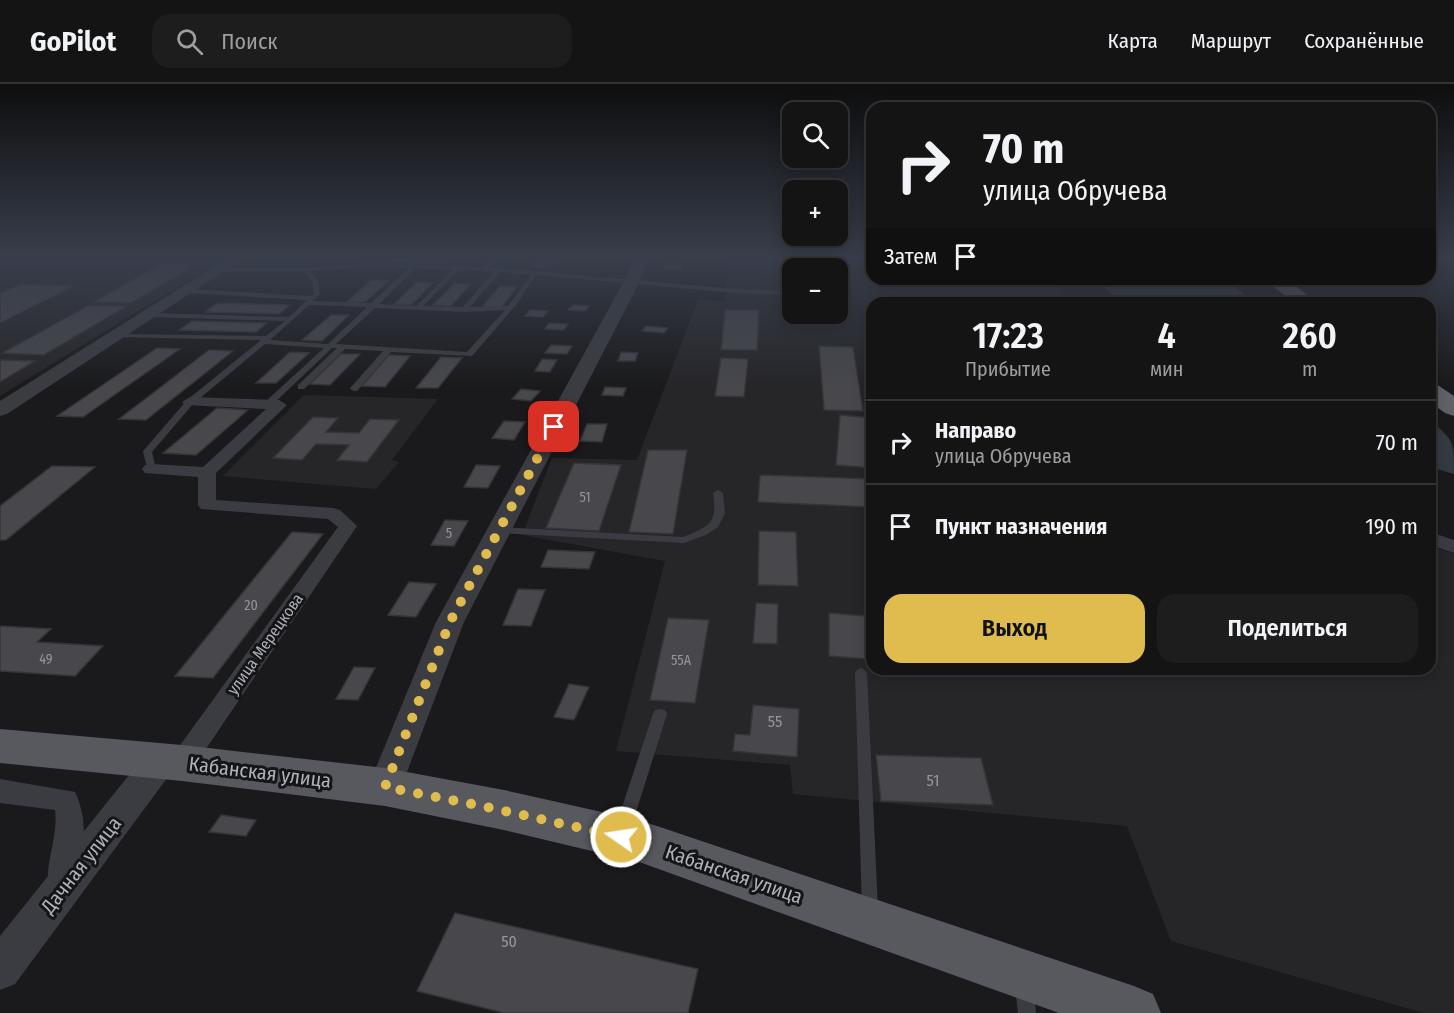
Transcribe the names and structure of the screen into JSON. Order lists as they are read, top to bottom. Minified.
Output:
{"streets":{"main road":["Кабанская улица"],"street":["улица Мерецкова","Дачная улица"]},"crossings":[["улица Мерецкова","Кабанская улица"],["улица Мерецкова","Дачная улица"],["Кабанская улица","Дачная улица"]],"house_numbers":["51","5","20","49","55А","55","51","50"],"page":{"header":"GoPilot","search":"Поиск","nav":["Карта","Маршрут","Сохранённые"],"map_buttons":["+","−"],"turn":["70 m","улица Обручева"],"then":"Затем","eta":["17:23","Прибытие","4","мин","260","m"],"list":[{"name":"Направо","note":"улица Обручева","value":"70 m"},{"name":"Пункт назначения","value":"190 m"}],"buttons":["Выход","Поделиться"]}}
